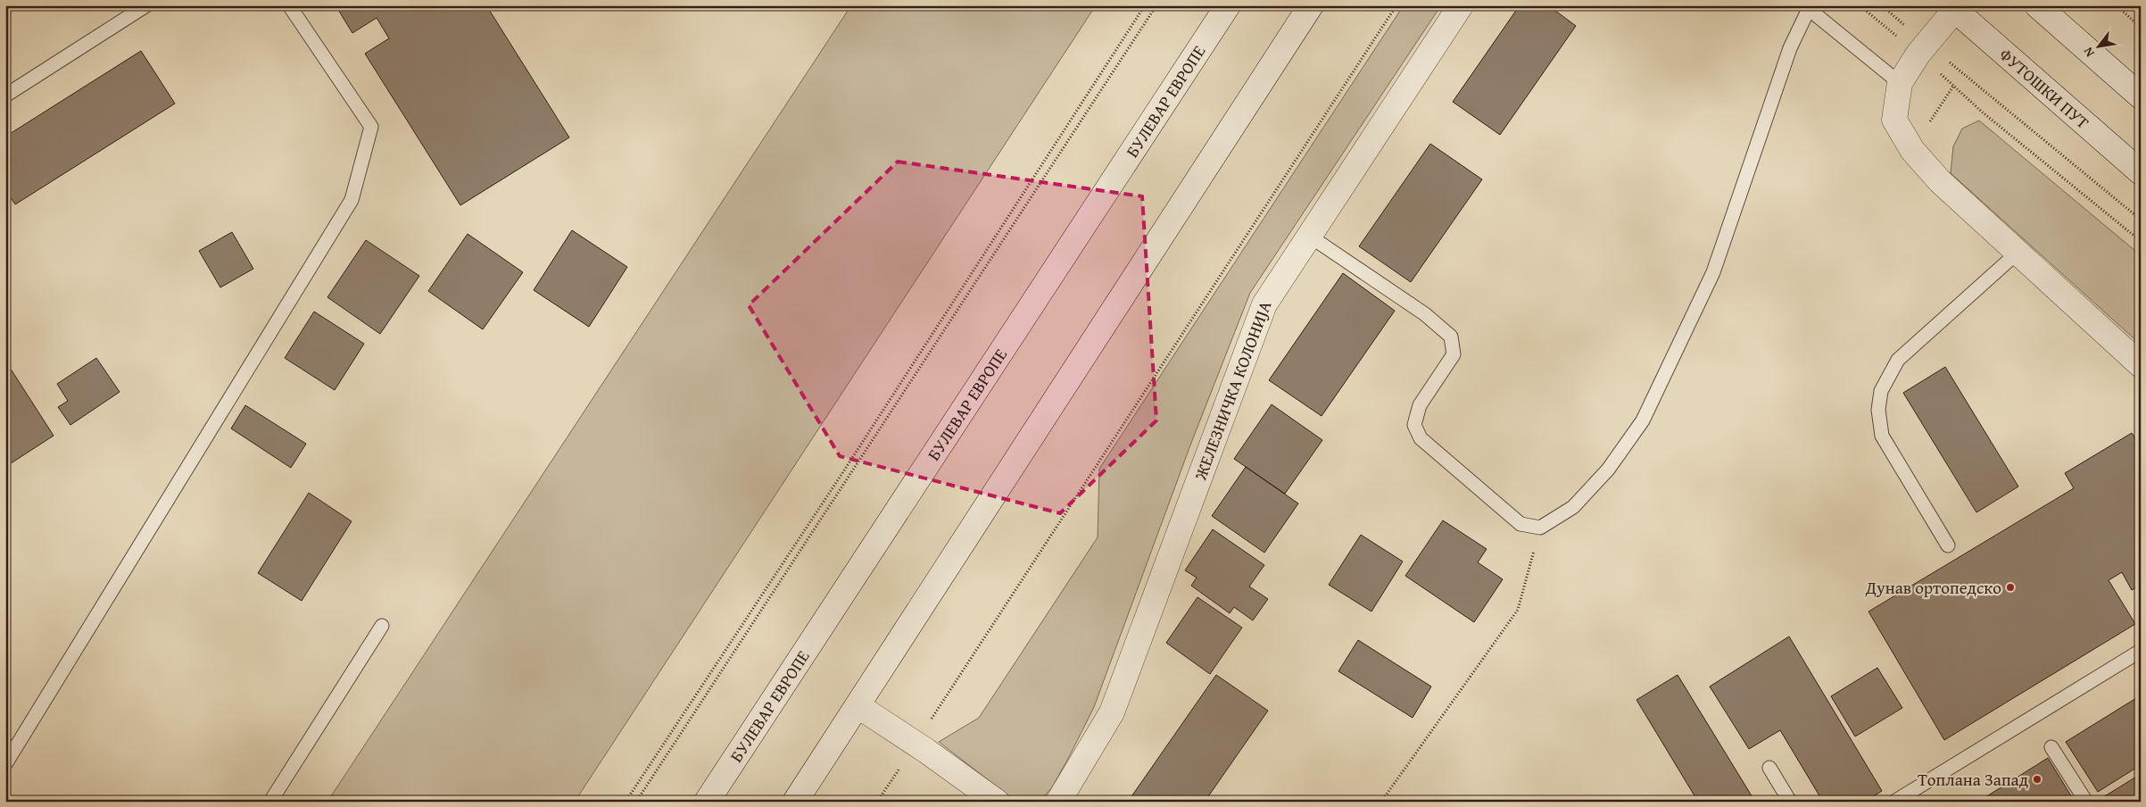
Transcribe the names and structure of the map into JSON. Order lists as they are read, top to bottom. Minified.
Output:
{"streets":{"main road":["ФУТОШКИ ПУТ","БУЛЕВАР ЕВРОПЕ","ЖЕЛЕЗНИЧКА КОЛОНИЈА"]},"places":["Дунав ортопедско","Топлана Запад"],"north":"bottom left"}
